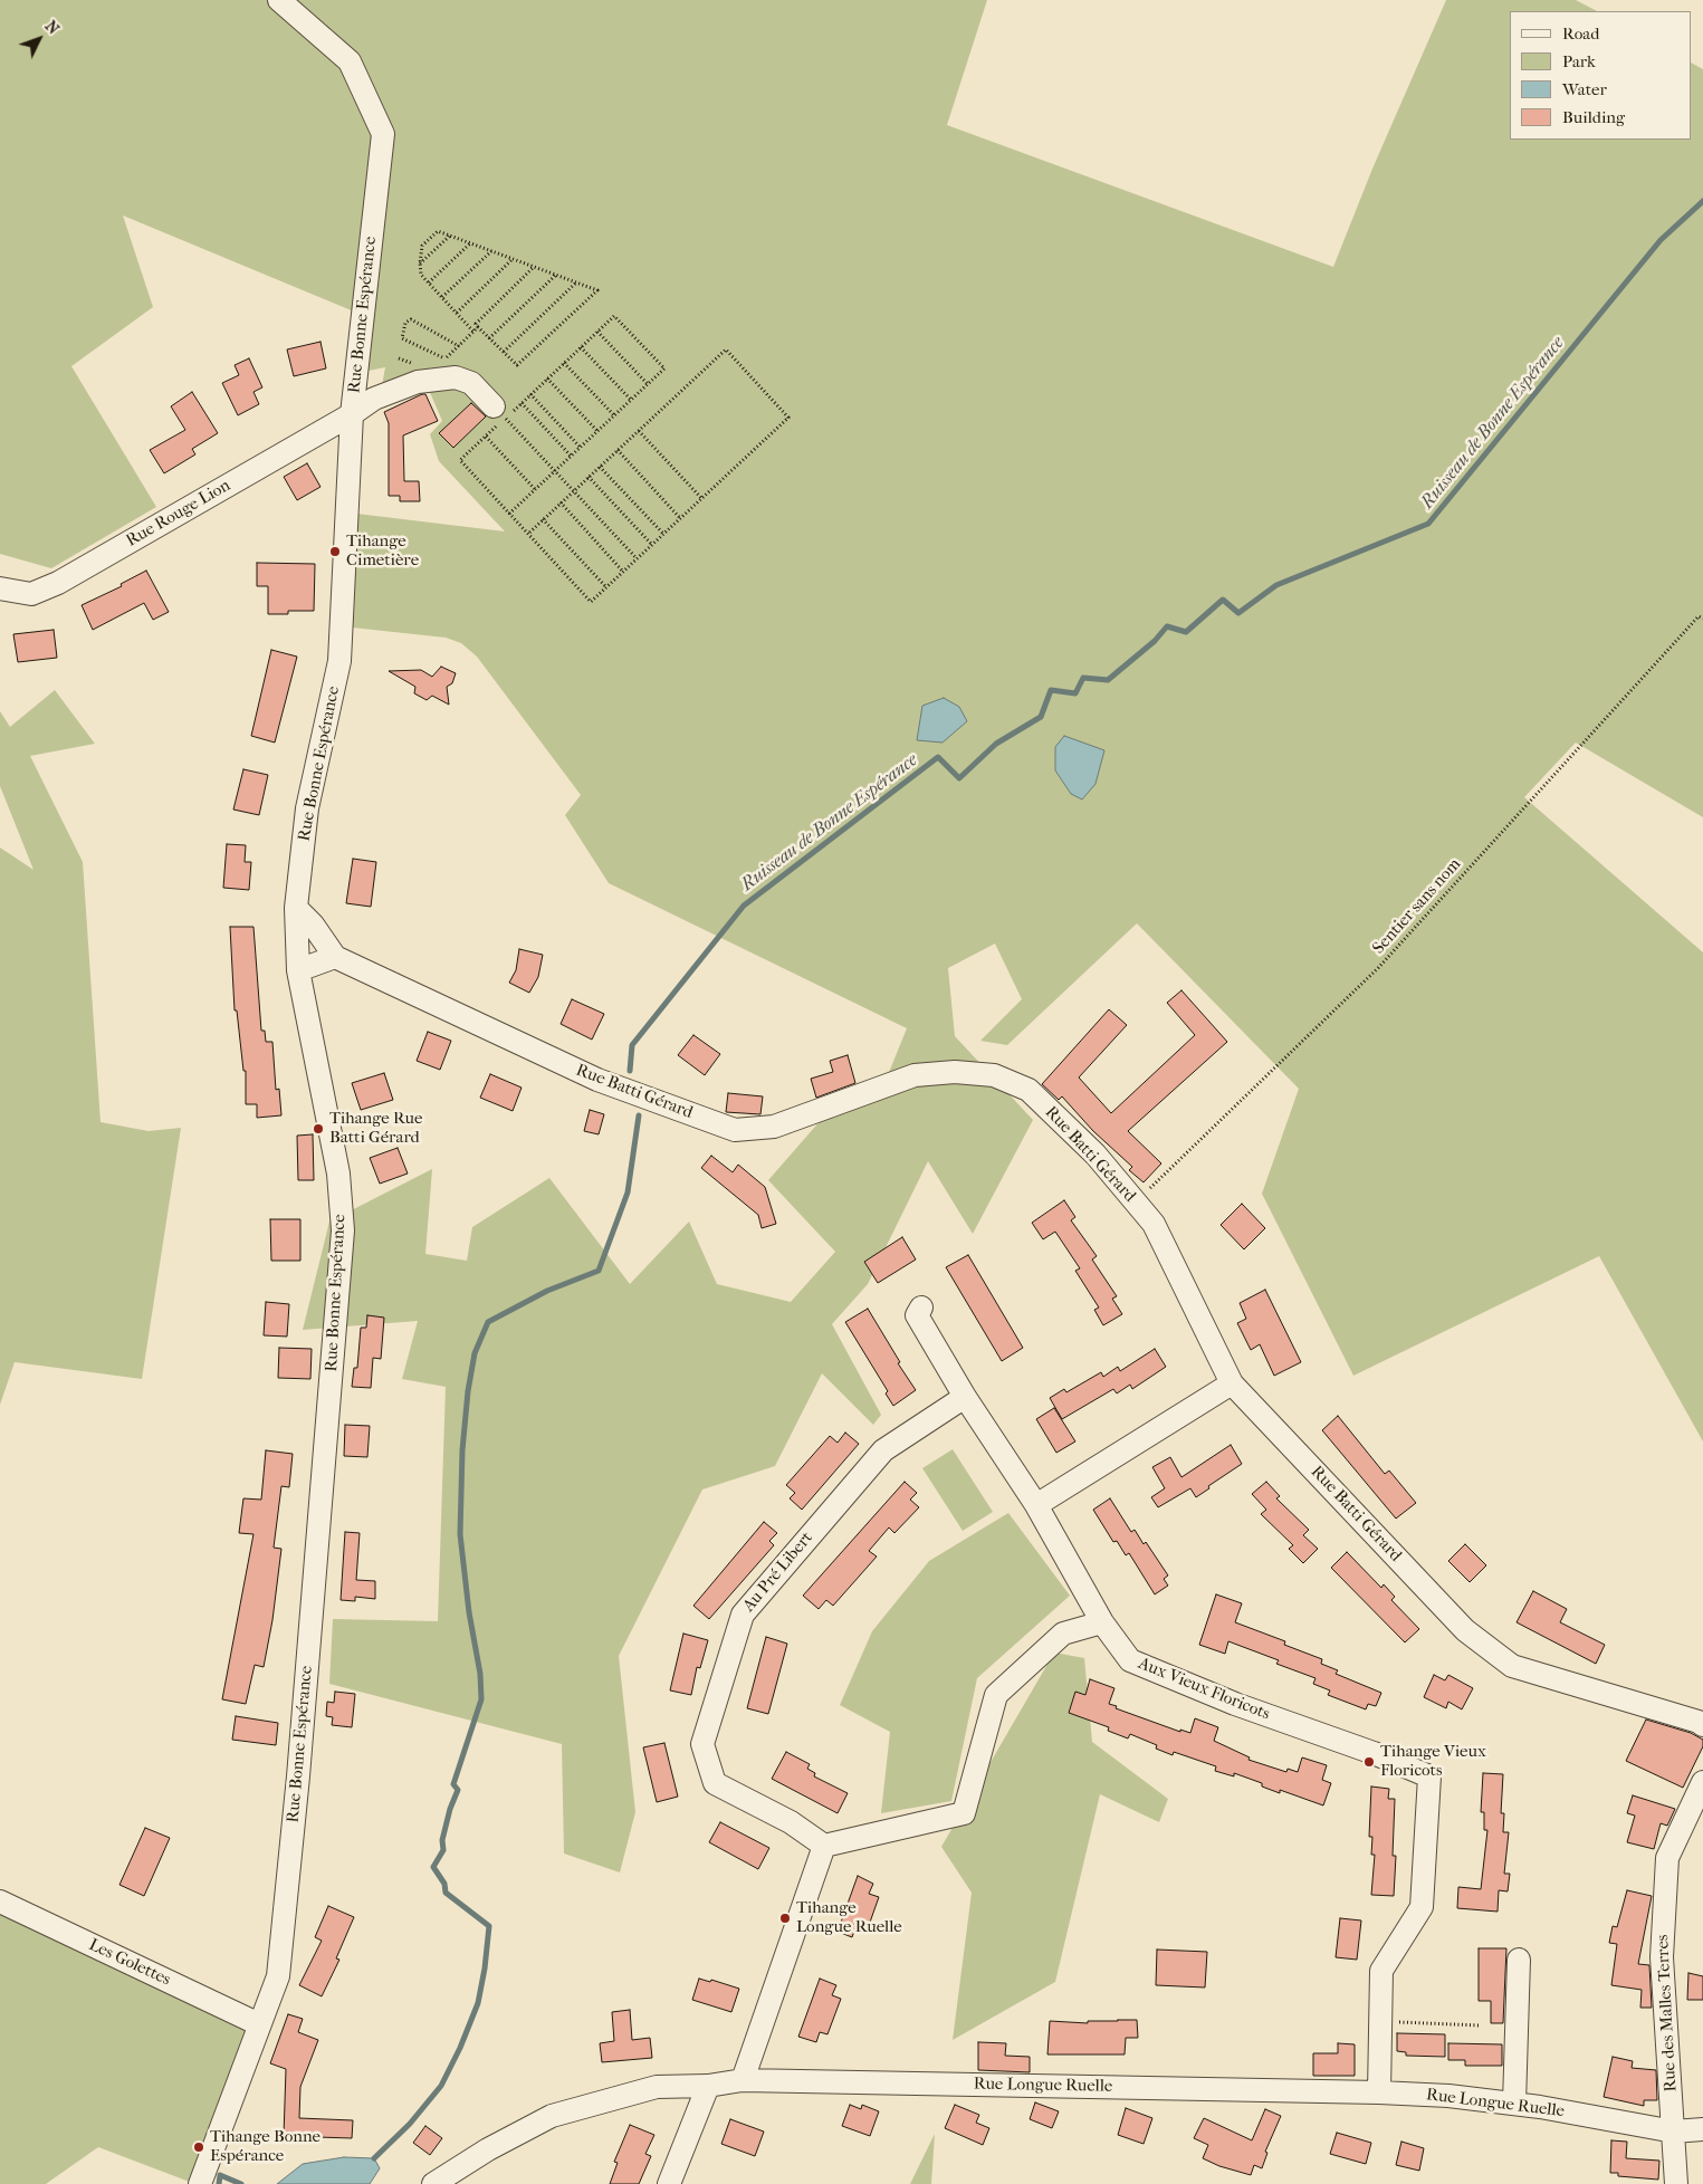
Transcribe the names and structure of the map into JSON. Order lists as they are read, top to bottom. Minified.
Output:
{"streets":{"street":["Rue Bonne Espérance","Rue Rouge Lion","Rue Batti Gérard","Au Pré Libert","Aux Vieux Floricots","Les Golettes","Rue des Malles Terres","Rue Longue Ruelle"],"path":["Sentier sans nom"]},"crossings":[["Rue Bonne Espérance","Rue Rouge Lion"],["Rue Bonne Espérance","Les Golettes"],["Sentier sans nom","Rue Batti Gérard"],["Aux Vieux Floricots","Rue Longue Ruelle"],["Rue des Malles Terres","Rue Longue Ruelle"]],"water":["Ruisseau de Bonne Espérance"],"places":["Tihange Cimetière","Tihange Rue Batti Gérard","Tihange Vieux Floricots","Tihange Longue Ruelle","Tihange Bonne Espérance"],"legend":["Road","Park","Water","Building"],"north":"top right"}
